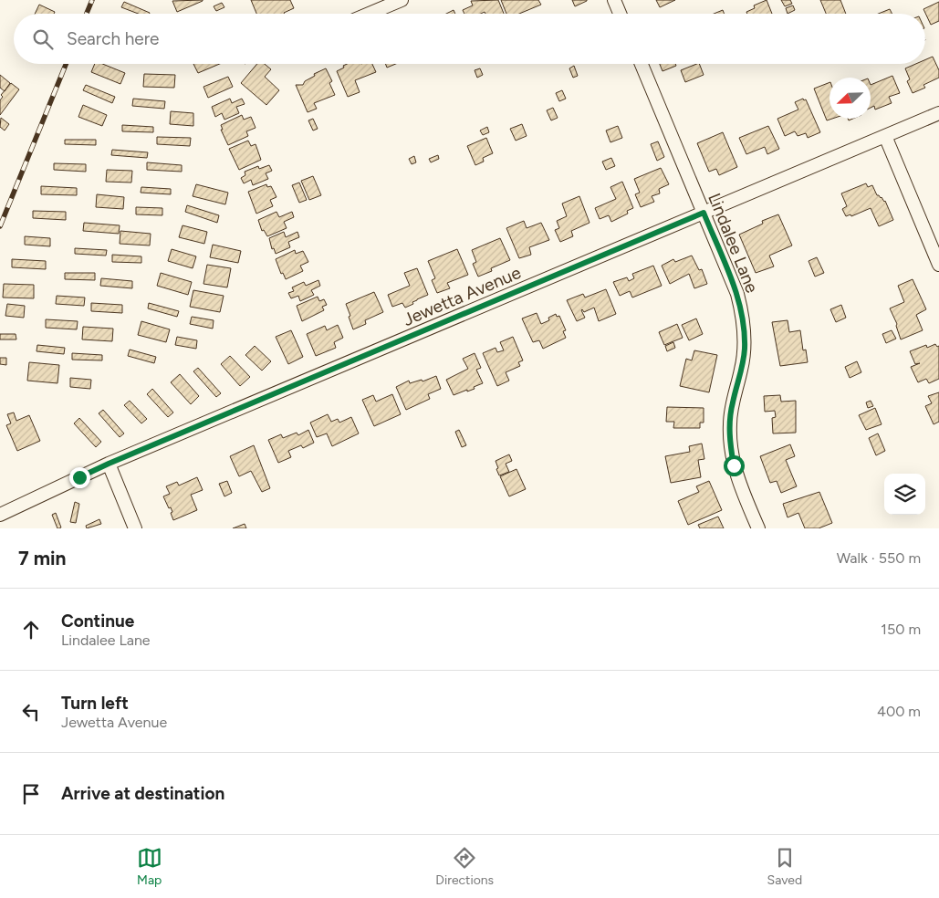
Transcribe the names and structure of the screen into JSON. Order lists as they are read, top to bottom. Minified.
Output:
{"streets":{"street":["Lindalee Lane","Jewetta Avenue"]},"crossings":[["Lindalee Lane","Jewetta Avenue"]],"north":"bottom left","page":{"search":"Search here","heading":["7 min","Walk · 550 m"],"list":[["Continue","Lindalee Lane","150 m"],["Turn left","Jewetta Avenue","400 m"],"Arrive at destination"],"nav":["Map","Directions","Saved"]}}
